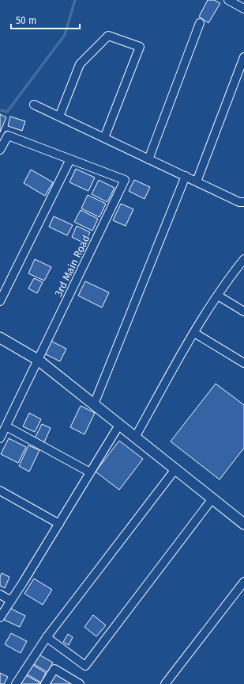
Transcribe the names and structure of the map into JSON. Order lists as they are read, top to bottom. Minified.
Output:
{"streets":{"street":["3rd Main Road"]},"scale_bar":"50 m"}
